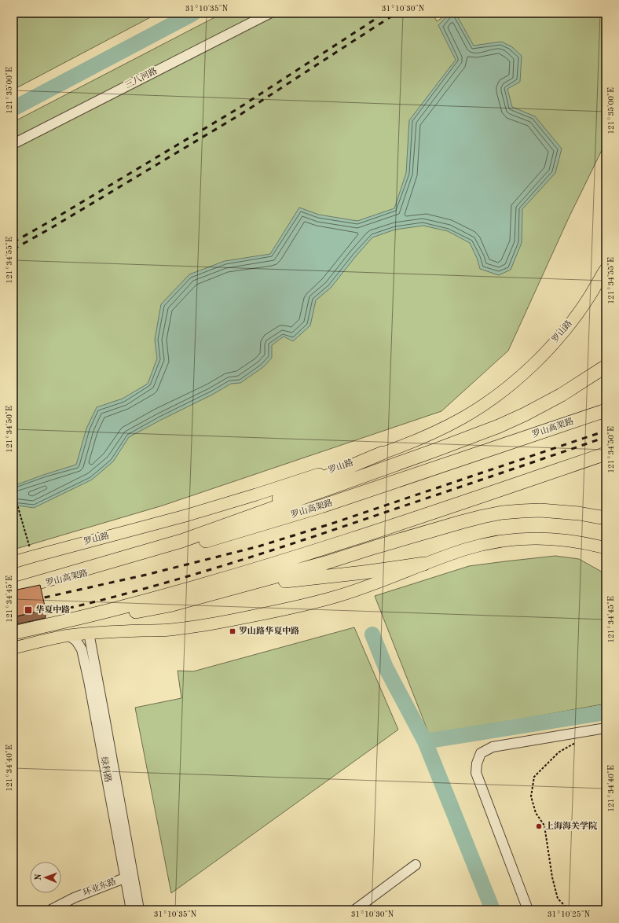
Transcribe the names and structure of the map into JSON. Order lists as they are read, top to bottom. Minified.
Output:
{"streets":{"highway":["罗山高架路"],"main road":["罗山路"],"street":["三八河路","绿科路","环业东路"]},"crossings":[["绿科路","环业东路"]],"places":{"transit":["华夏中路","罗山路华夏中路"],"other":["上海海关学院"]},"north":"left","coordinates":["31°10'35\"N","31°10'30\"N","121°35'00\"E","121°34'55\"E","121°34'50\"E","121°34'45\"E","121°34'40\"E","31°10'25\"N"]}
